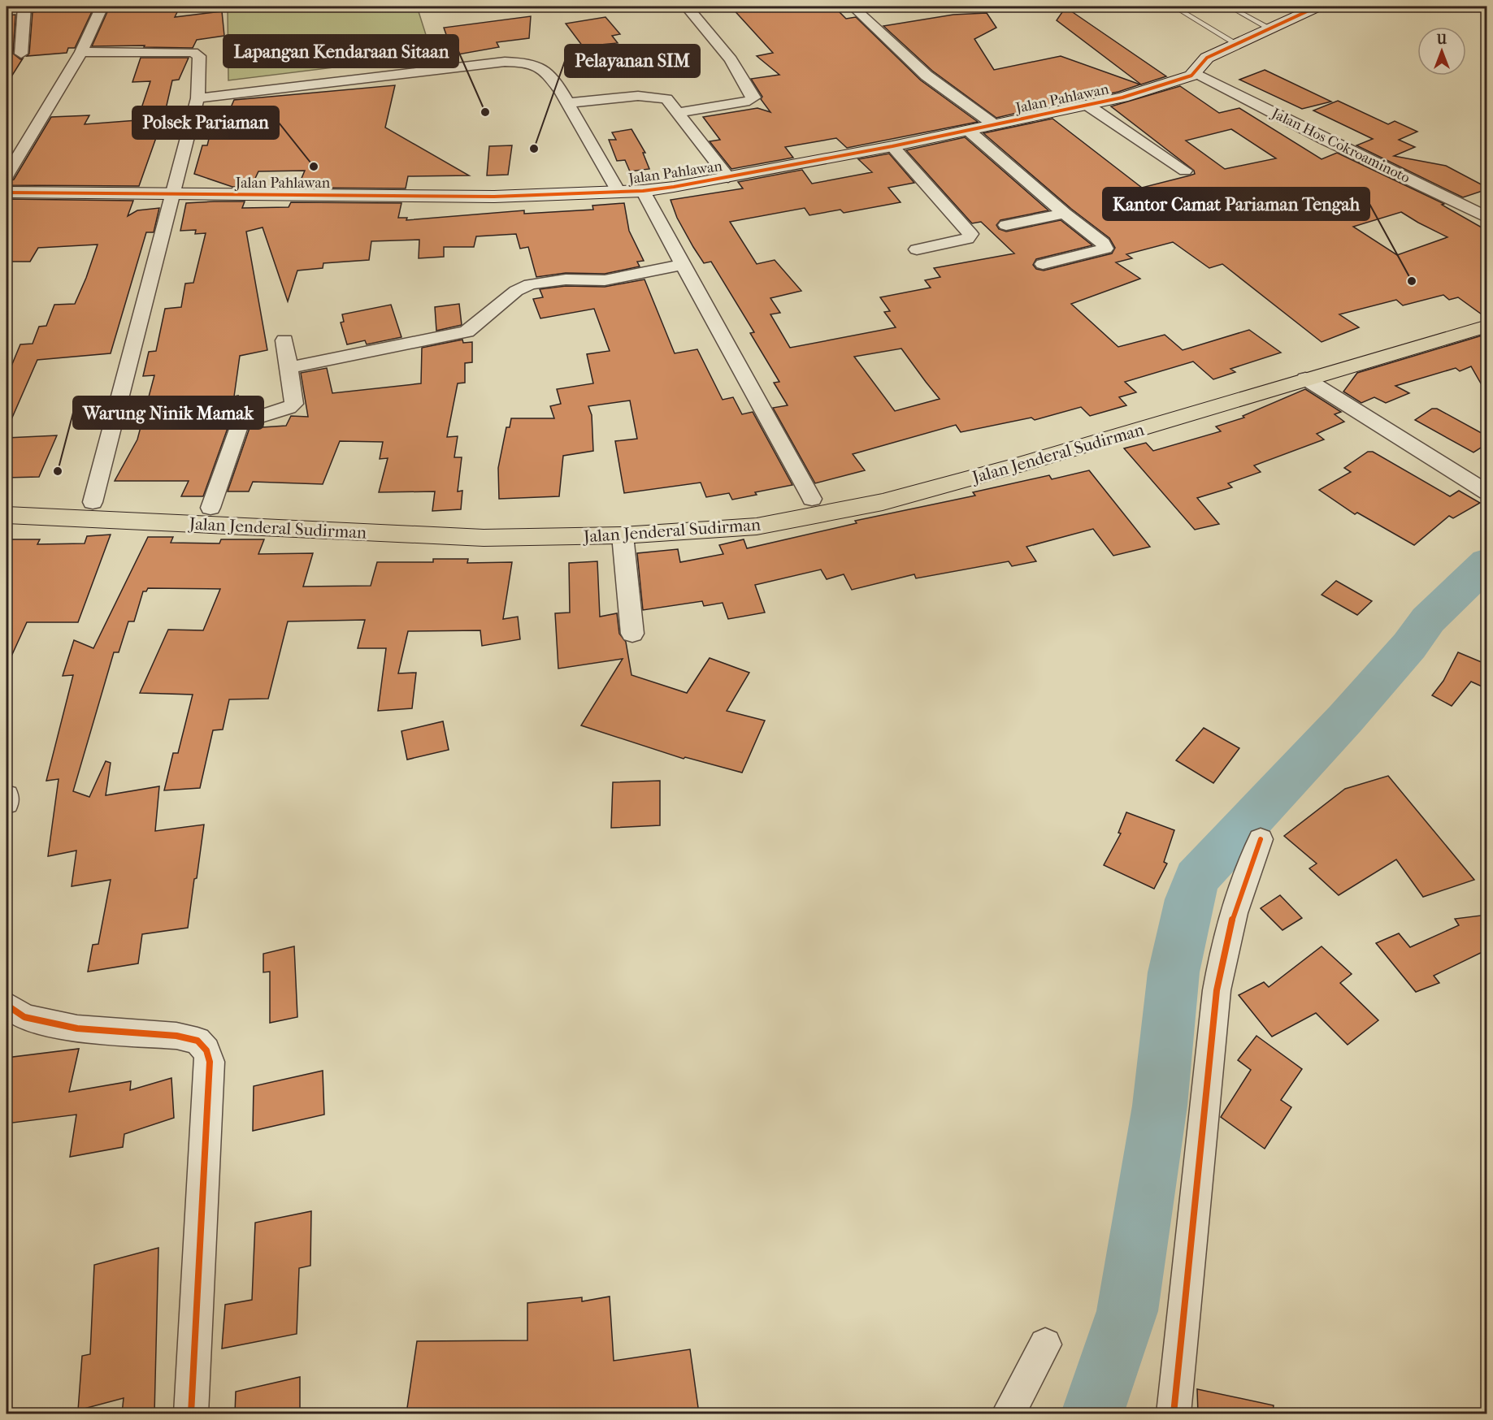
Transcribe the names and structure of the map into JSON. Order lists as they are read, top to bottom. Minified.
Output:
{"streets":{"main road":["Jalan Jenderal Sudirman"],"street":["Jalan Pahlawan","Jalan Hos Cokroaminoto"]},"crossings":[["Jalan Pahlawan","Jalan Hos Cokroaminoto"]],"places":["Lapangan Kendaraan Sitaan","Pelayanan SIM","Polsek Pariaman","Kantor Camat Pariaman Tengah","Warung Ninik Mamak"],"north":"top"}
